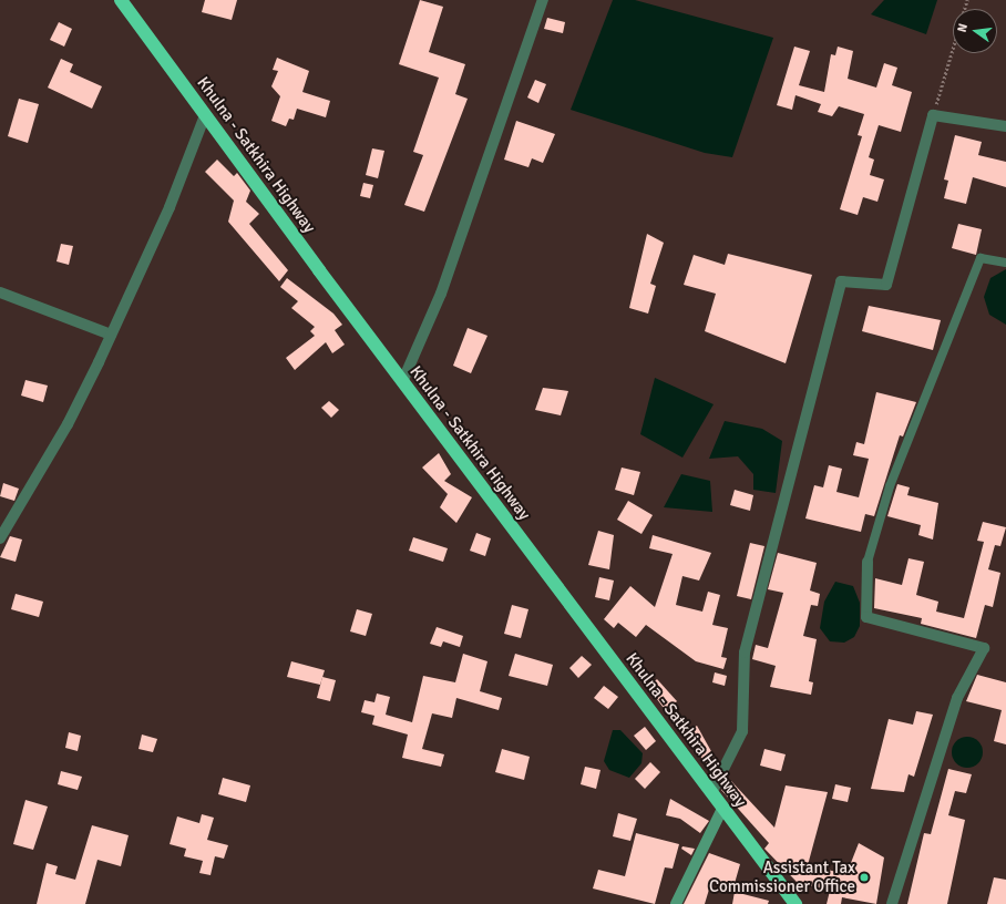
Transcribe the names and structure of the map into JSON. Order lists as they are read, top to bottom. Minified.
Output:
{"streets":{"highway":["Khulna - Satkhira Highway"]},"places":["Assistant Tax Commissioner Office"],"north":"left"}
